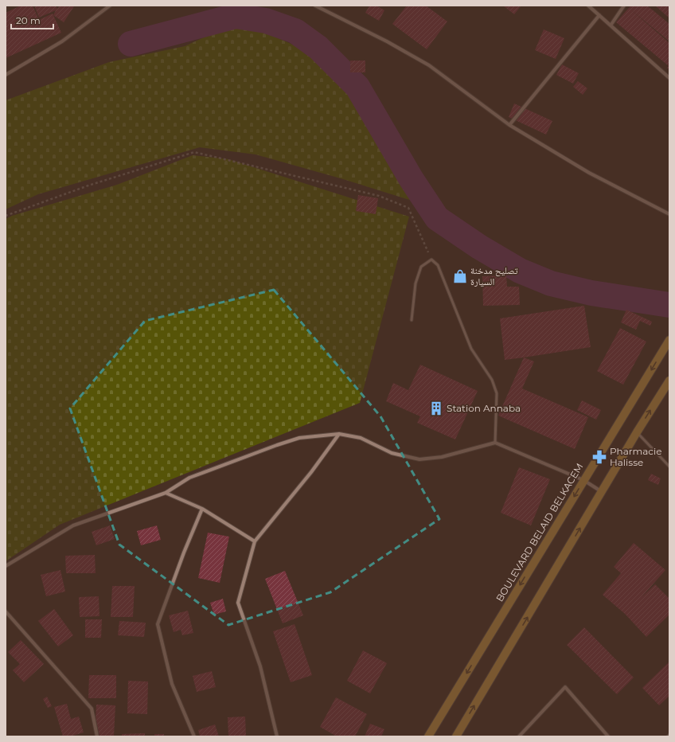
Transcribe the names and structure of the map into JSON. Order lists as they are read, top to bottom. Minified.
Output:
{"streets":{"main road":["BOULEVARD BELAID BELKACEM"]},"places":{"shop":["تصليح مدخنة السيارة"],"building":["Station Annaba"],"pharmacy":["Pharmacie Halisse"]},"scale_bar":"20 m"}
